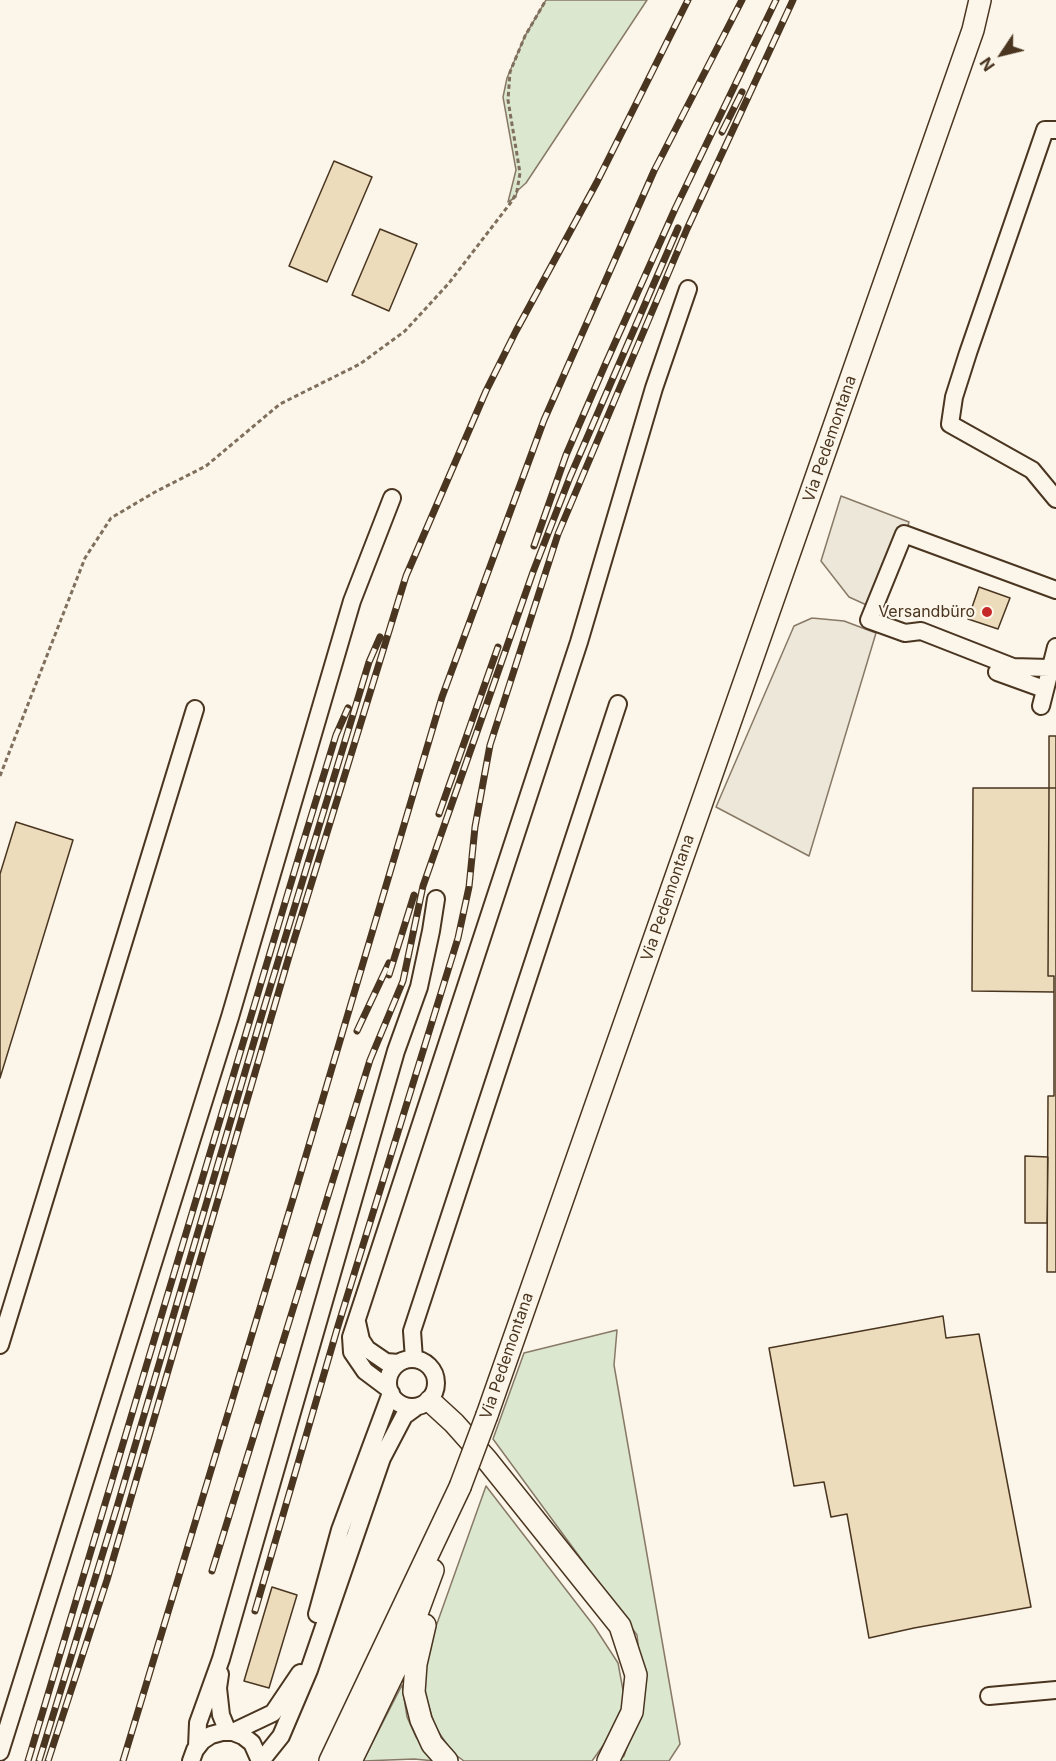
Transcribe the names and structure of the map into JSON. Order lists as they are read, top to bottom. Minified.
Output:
{"streets":{"main road":["Via Pedemontana"]},"places":["Versandbüro"],"north":"bottom left"}
